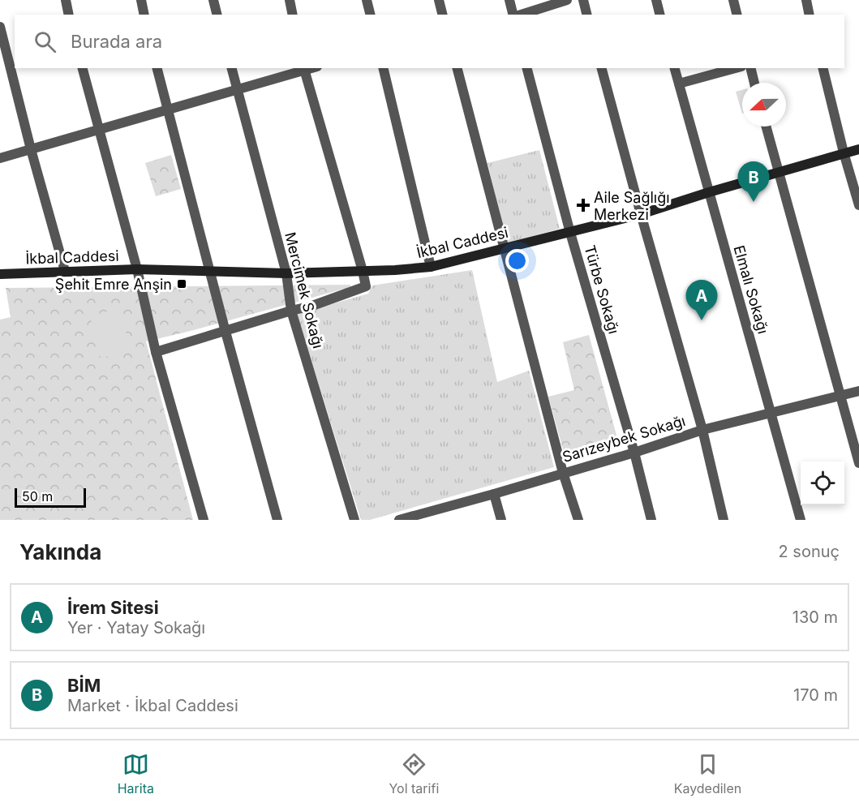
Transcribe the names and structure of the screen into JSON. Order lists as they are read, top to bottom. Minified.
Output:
{"streets":{"main road":["İkbal Caddesi"],"street":["Türbe Sokağı","Elmalı Sokağı","Mercimek Sokağı","Sarızeybek Sokağı"]},"crossings":[["İkbal Caddesi","Türbe Sokağı"],["İkbal Caddesi","Elmalı Sokağı"],["İkbal Caddesi","Mercimek Sokağı"],["Türbe Sokağı","Sarızeybek Sokağı"],["Elmalı Sokağı","Sarızeybek Sokağı"]],"places":{"health":["Aile Sağlığı Merkezi"],"transit":["Şehit Emre Anşin"]},"scale_bar":"50 m","north":"left","page":{"search":"Burada ara","pins":["B","A"],"scale":"50 m","heading":["Yakında","2 sonuç"],"list":[{"mark":"A","name":"İrem Sitesi","note":"Yer · Yatay Sokağı","value":"130 m"},{"mark":"B","name":"BİM","note":"Market · İkbal Caddesi","value":"170 m"}],"nav":["Harita","Yol tarifi","Kaydedilen"]}}
